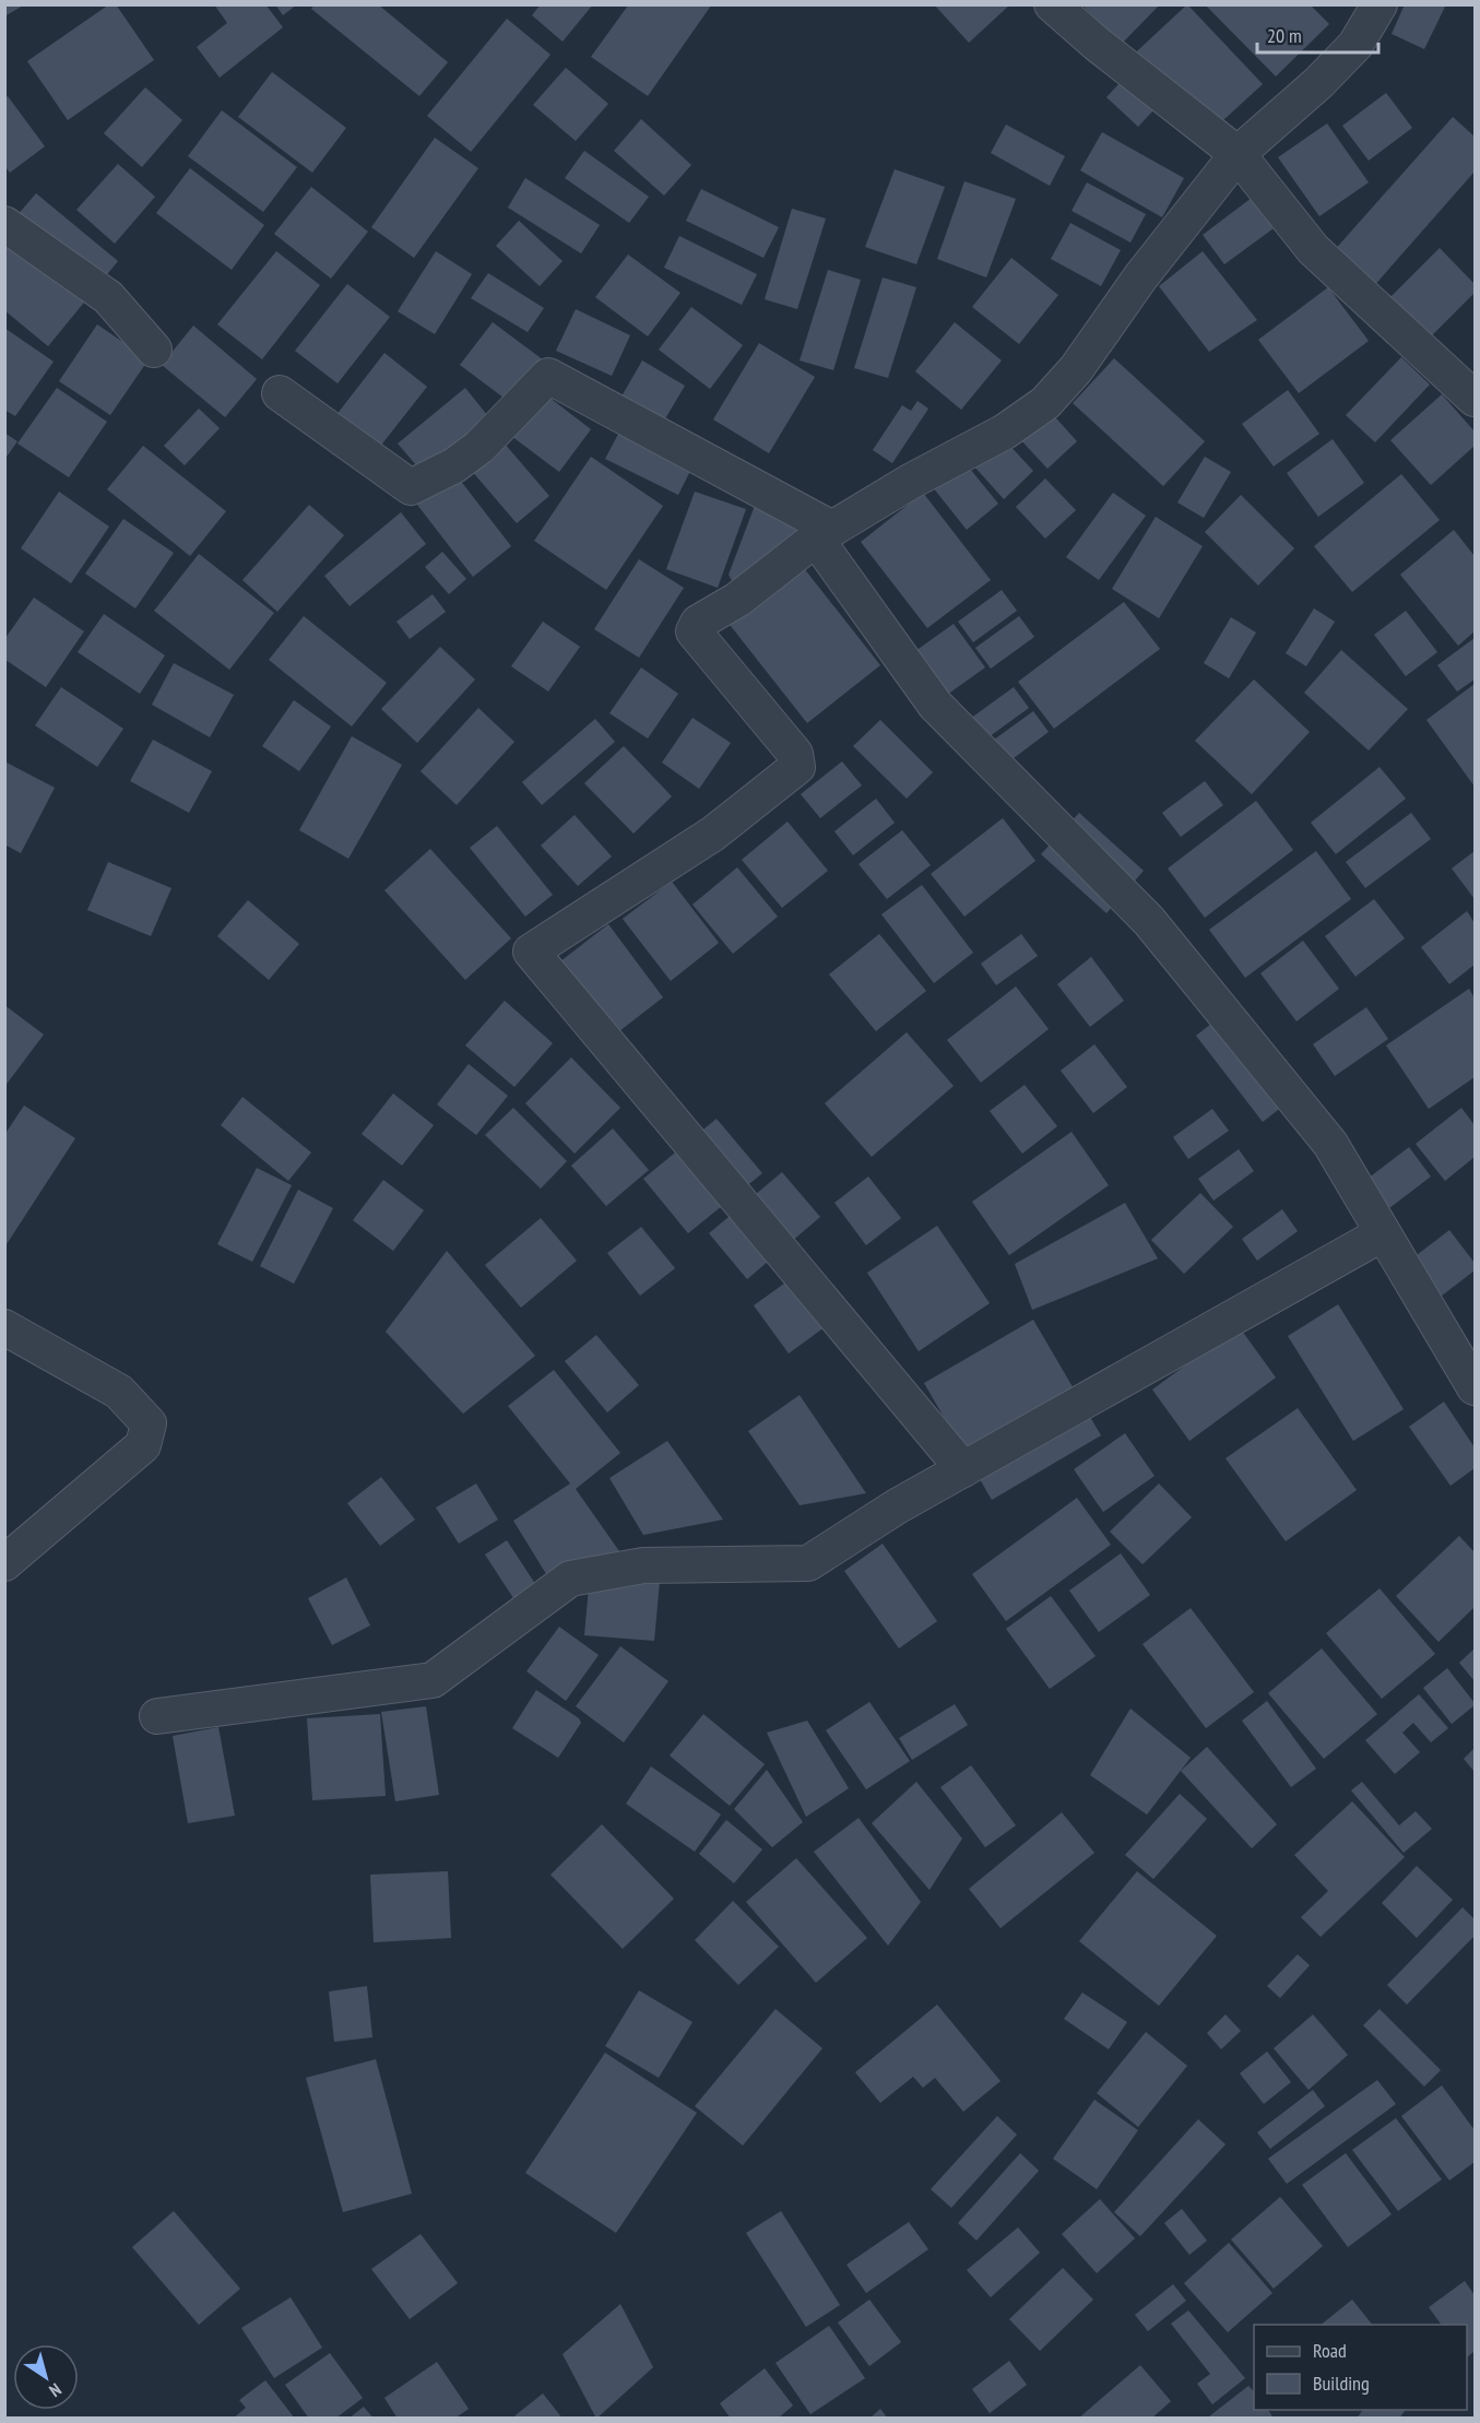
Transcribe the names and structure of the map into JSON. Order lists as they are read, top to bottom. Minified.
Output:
{"legend":["Road","Building"],"scale_bar":"20 m","north":"bottom right"}
